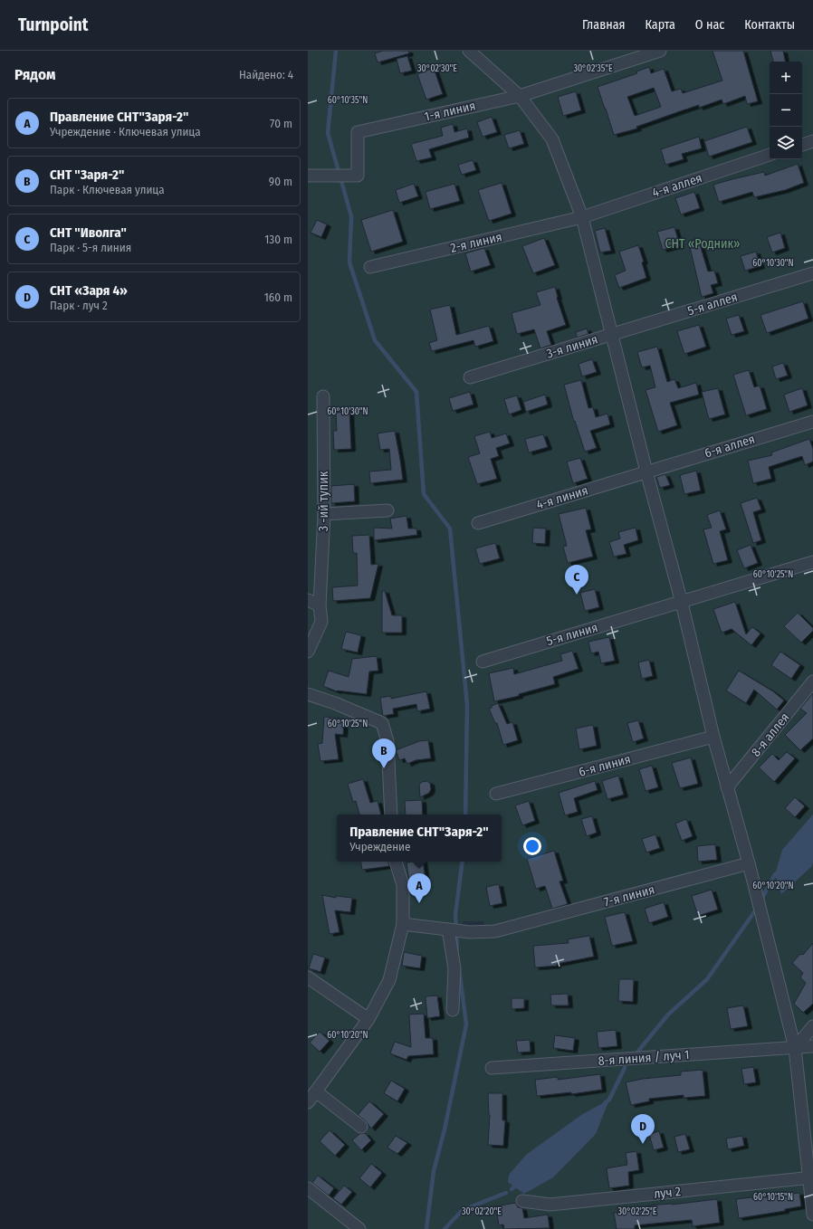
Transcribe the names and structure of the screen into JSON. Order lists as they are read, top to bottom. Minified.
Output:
{"streets":{"street":["1-я линия","4-я аллея","2-я линия","5-я аллея","3-я линия","6-я аллея","4-я линия","3 -ий тупик","5-я линия","8-я аллея","6-я линия","7-я линия","8-я линия / луч 1","луч 2"]},"crossings":[["4-я аллея","2-я линия"],["5-я аллея","3-я линия"],["6-я аллея","4-я линия"]],"parks":["СНТ «Родник»"],"page":{"header":"Turnpoint","nav":["Главная","Карта","О нас","Контакты"],"heading":["Рядом","Найдено: 4"],"map_buttons":["+","−"],"list":[{"mark":"A","name":"Правление СНТ\"Заря-2\"","note":"Учреждение · Ключевая улица","value":"70 m"},{"mark":"B","name":"СНТ \"Заря-2\"","note":"Парк · Ключевая улица","value":"90 m"},{"mark":"C","name":"СНТ \"Иволга\"","note":"Парк · 5-я линия","value":"130 m"},{"mark":"D","name":"СНТ «Заря 4»","note":"Парк · луч 2","value":"160 m"}],"pins":["C","B","A","D"],"popup":["Правление СНТ\"Заря-2\"","Учреждение"]},"coordinates":["30°02'30\"E","30°02'35\"E","60°10'35\"N","60°10'30\"N","60°10'25\"N","60°10'20\"N","60°10'15\"N","30°02'20\"E","30°02'25\"E"]}
